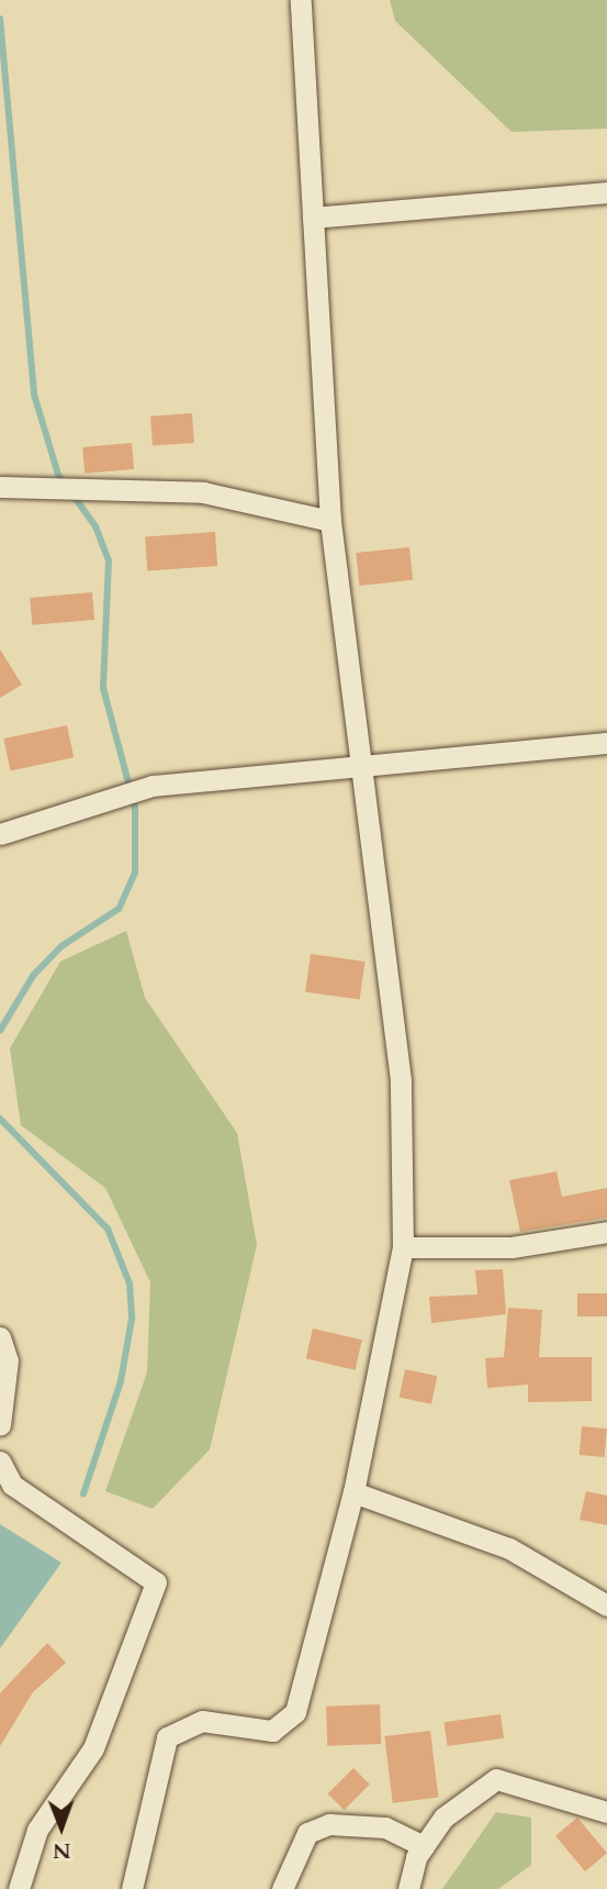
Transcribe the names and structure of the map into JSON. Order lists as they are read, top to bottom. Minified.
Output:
{"north":"bottom"}
